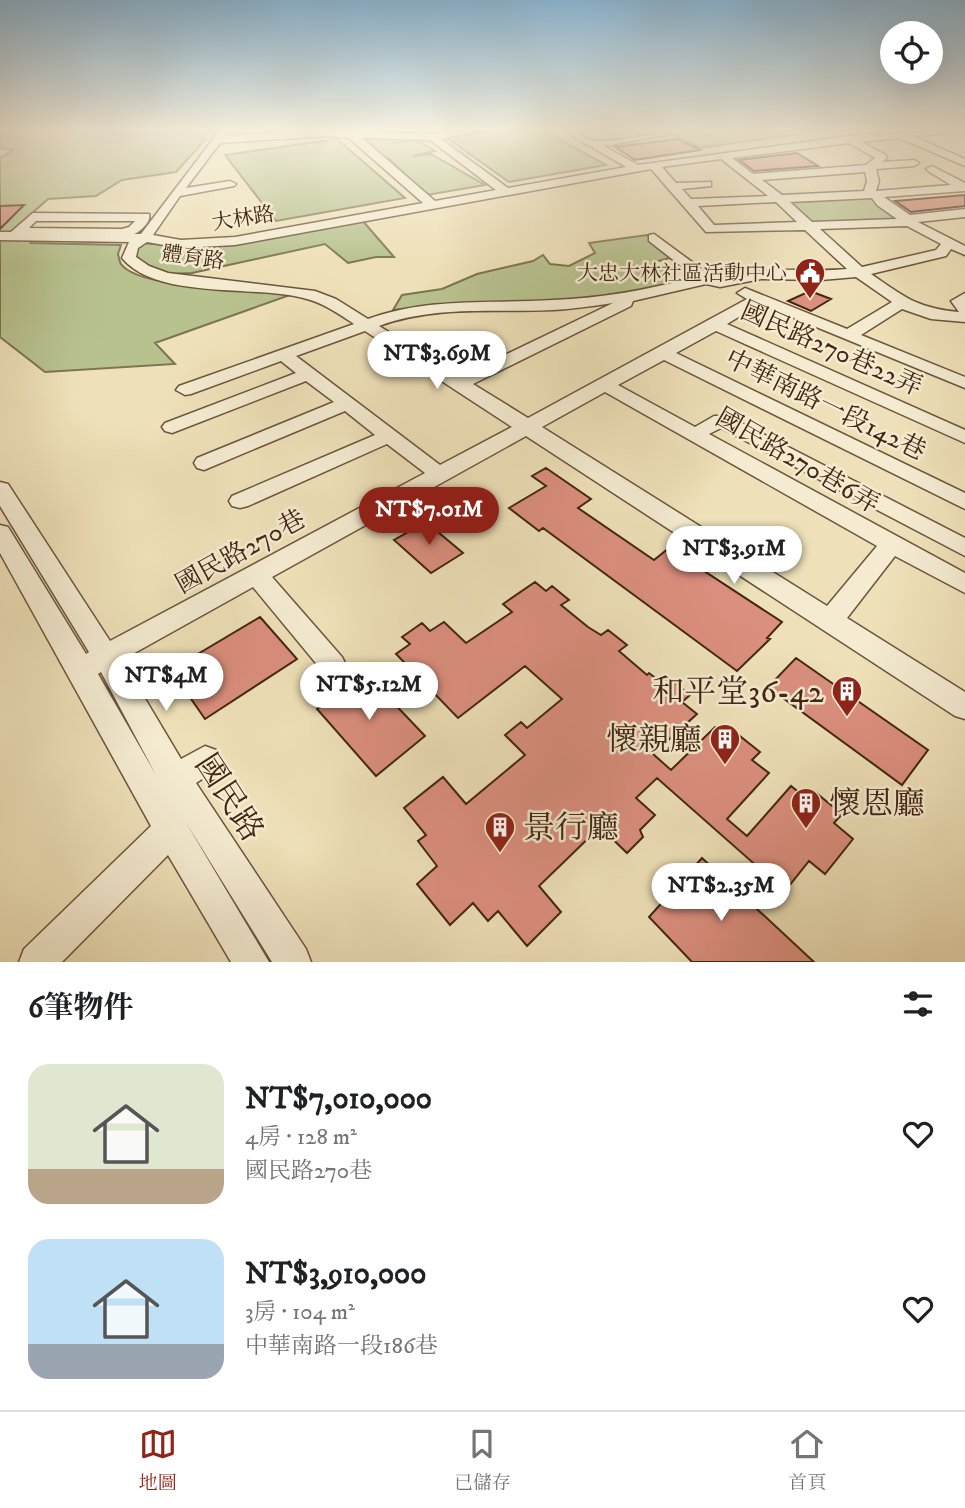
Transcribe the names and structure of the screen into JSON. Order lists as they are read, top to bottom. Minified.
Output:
{"streets":{"street":["大林路","體育路","國民路270巷22弄","中華南路一段142巷","國民路270巷6弄","國民路270巷","國民路"]},"crossings":[["大林路","體育路"],["國民路270巷22弄","國民路270巷"],["中華南路一段142巷","國民路270巷"],["國民路270巷6弄","國民路270巷"],["國民路270巷","國民路"]],"places":{"public building":["大忠大林社區活動中心"],"building":["和平堂36-42","懷親廳","懷恩廳","景行廳"]},"page":{"price":["NT$3.69M","NT$7.01M","NT$3.91M","NT$4M","NT$5.12M","NT$2.35M"],"heading":"6筆物件","list":[{"name":"NT$7,010,000","note":"4房 · 128 m² · 國民路270巷"},{"name":"NT$3,910,000","note":"3房 · 104 m² · 中華南路一段186巷"}],"tabs":["地圖","已儲存","首頁"]}}
